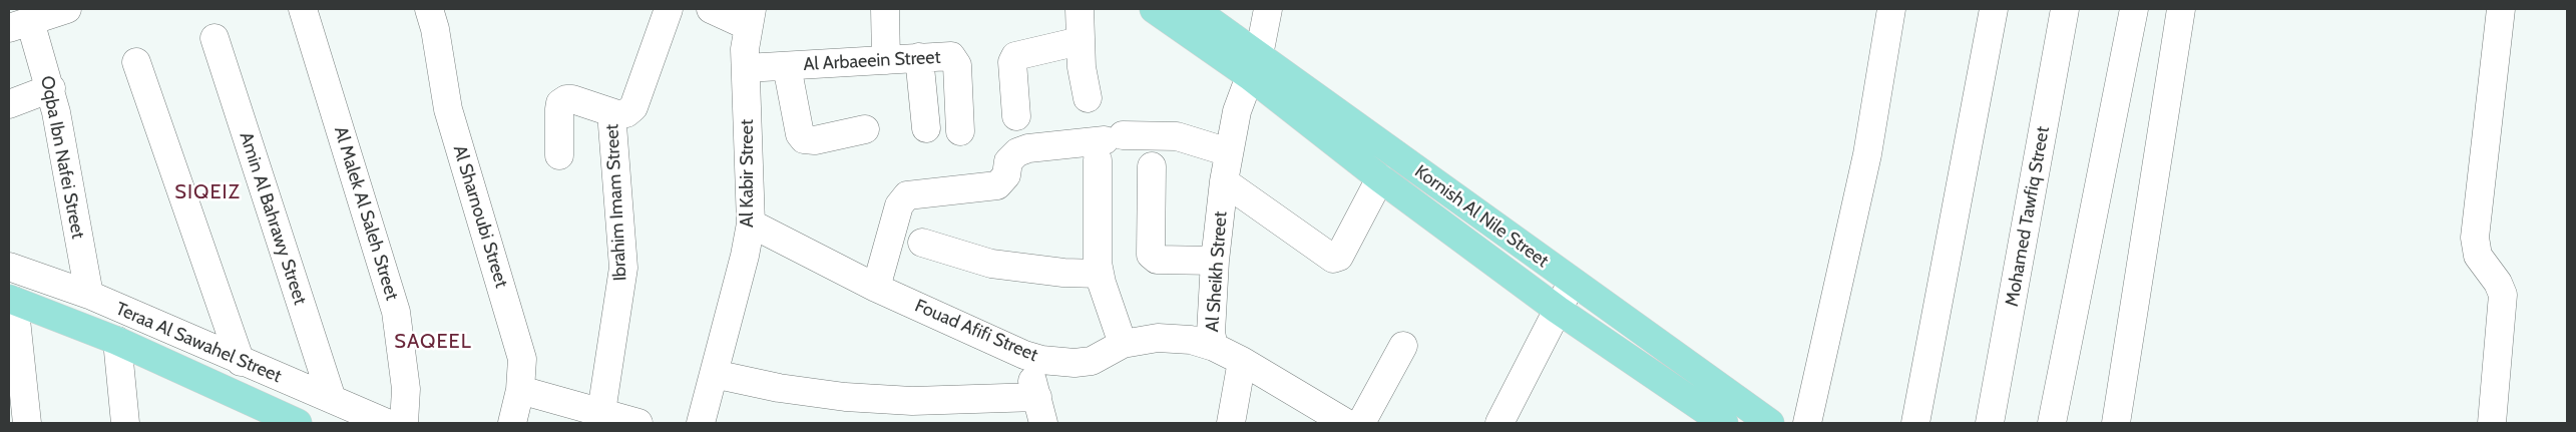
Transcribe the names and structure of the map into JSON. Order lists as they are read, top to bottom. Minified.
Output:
{"streets":{"main road":["Kornish Al Nile Street","Teraa Al Sawahel Street"],"street":["Al Arbaeein Street","Oqba Ibn Nafei Street","Al Kabir Street","Ibrahim Imam Street","Al Malek Al Saleh Street","Al Sharnoubi Street","Mohamed Tawfiq Street","Amin Al Bahrawy Street","Al Sheikh Street","Fouad Afifi Street"]},"crossings":[["Al Arbaeein Street","Al Kabir Street"],["Oqba Ibn Nafei Street","Teraa Al Sawahel Street"],["Al Kabir Street","Fouad Afifi Street"],["Kornish Al Nile Street","Al Sheikh Street"],["Amin Al Bahrawy Street","Teraa Al Sawahel Street"],["Al Sheikh Street","Fouad Afifi Street"]],"districts":["SIQEIZ","SAQEEL"]}
